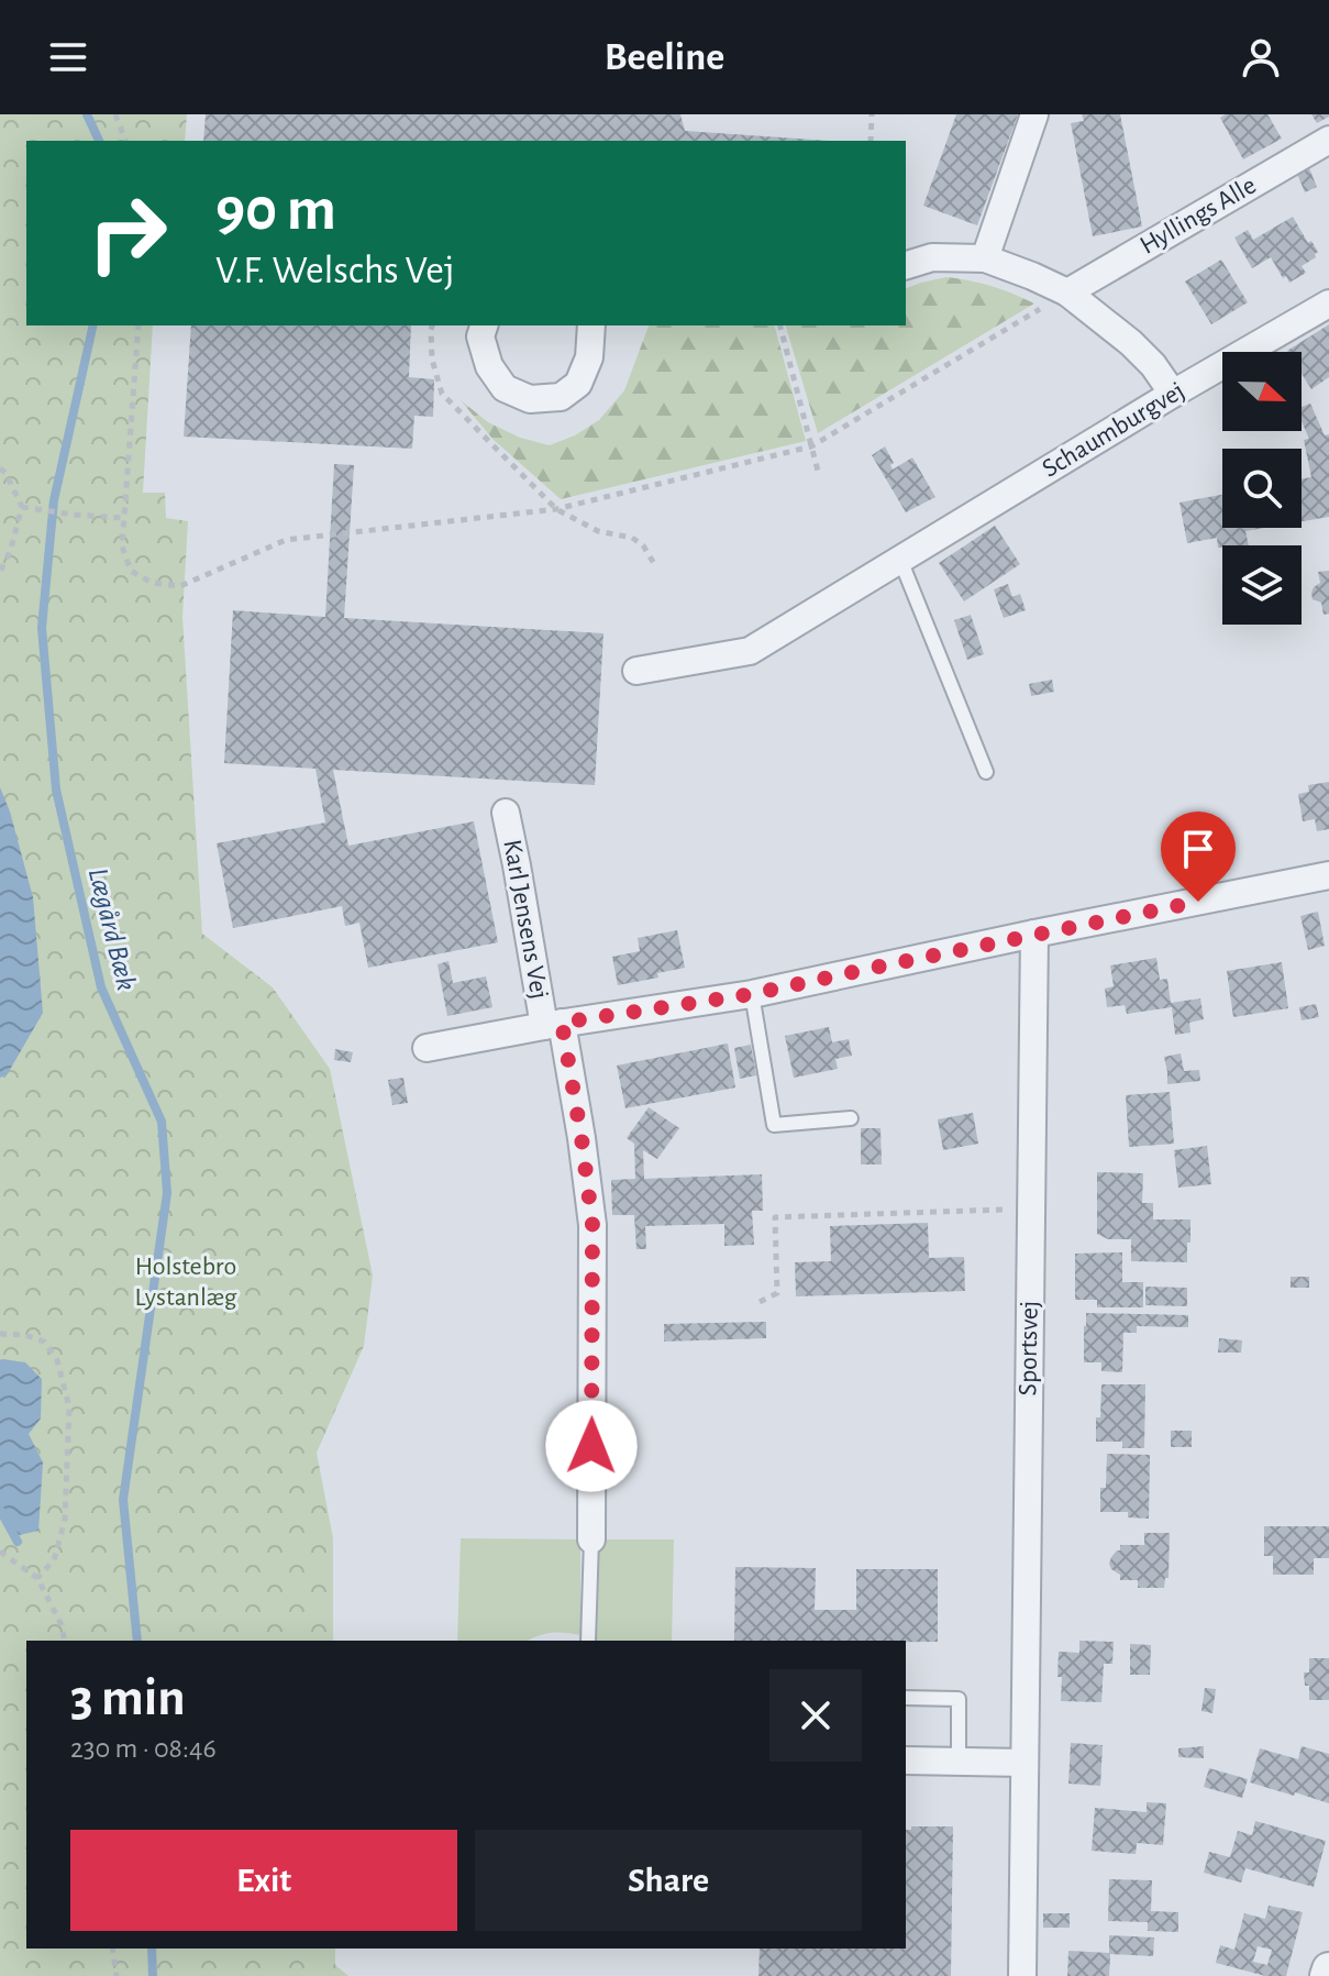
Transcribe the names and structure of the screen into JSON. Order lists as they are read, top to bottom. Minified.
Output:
{"streets":{"street":["Hyllings Alle","Schaumburgvej","Karl Jensens Vej","Sportsvej"]},"water":["Lægård Bæk"],"parks":["Holstebro Lystanlæg"],"north":"right","page":{"header":"Beeline","turn":["90 m","V.F. Welschs Vej"],"heading":["3 min","230 m · 08:46"],"buttons":["Exit","Share"]}}
